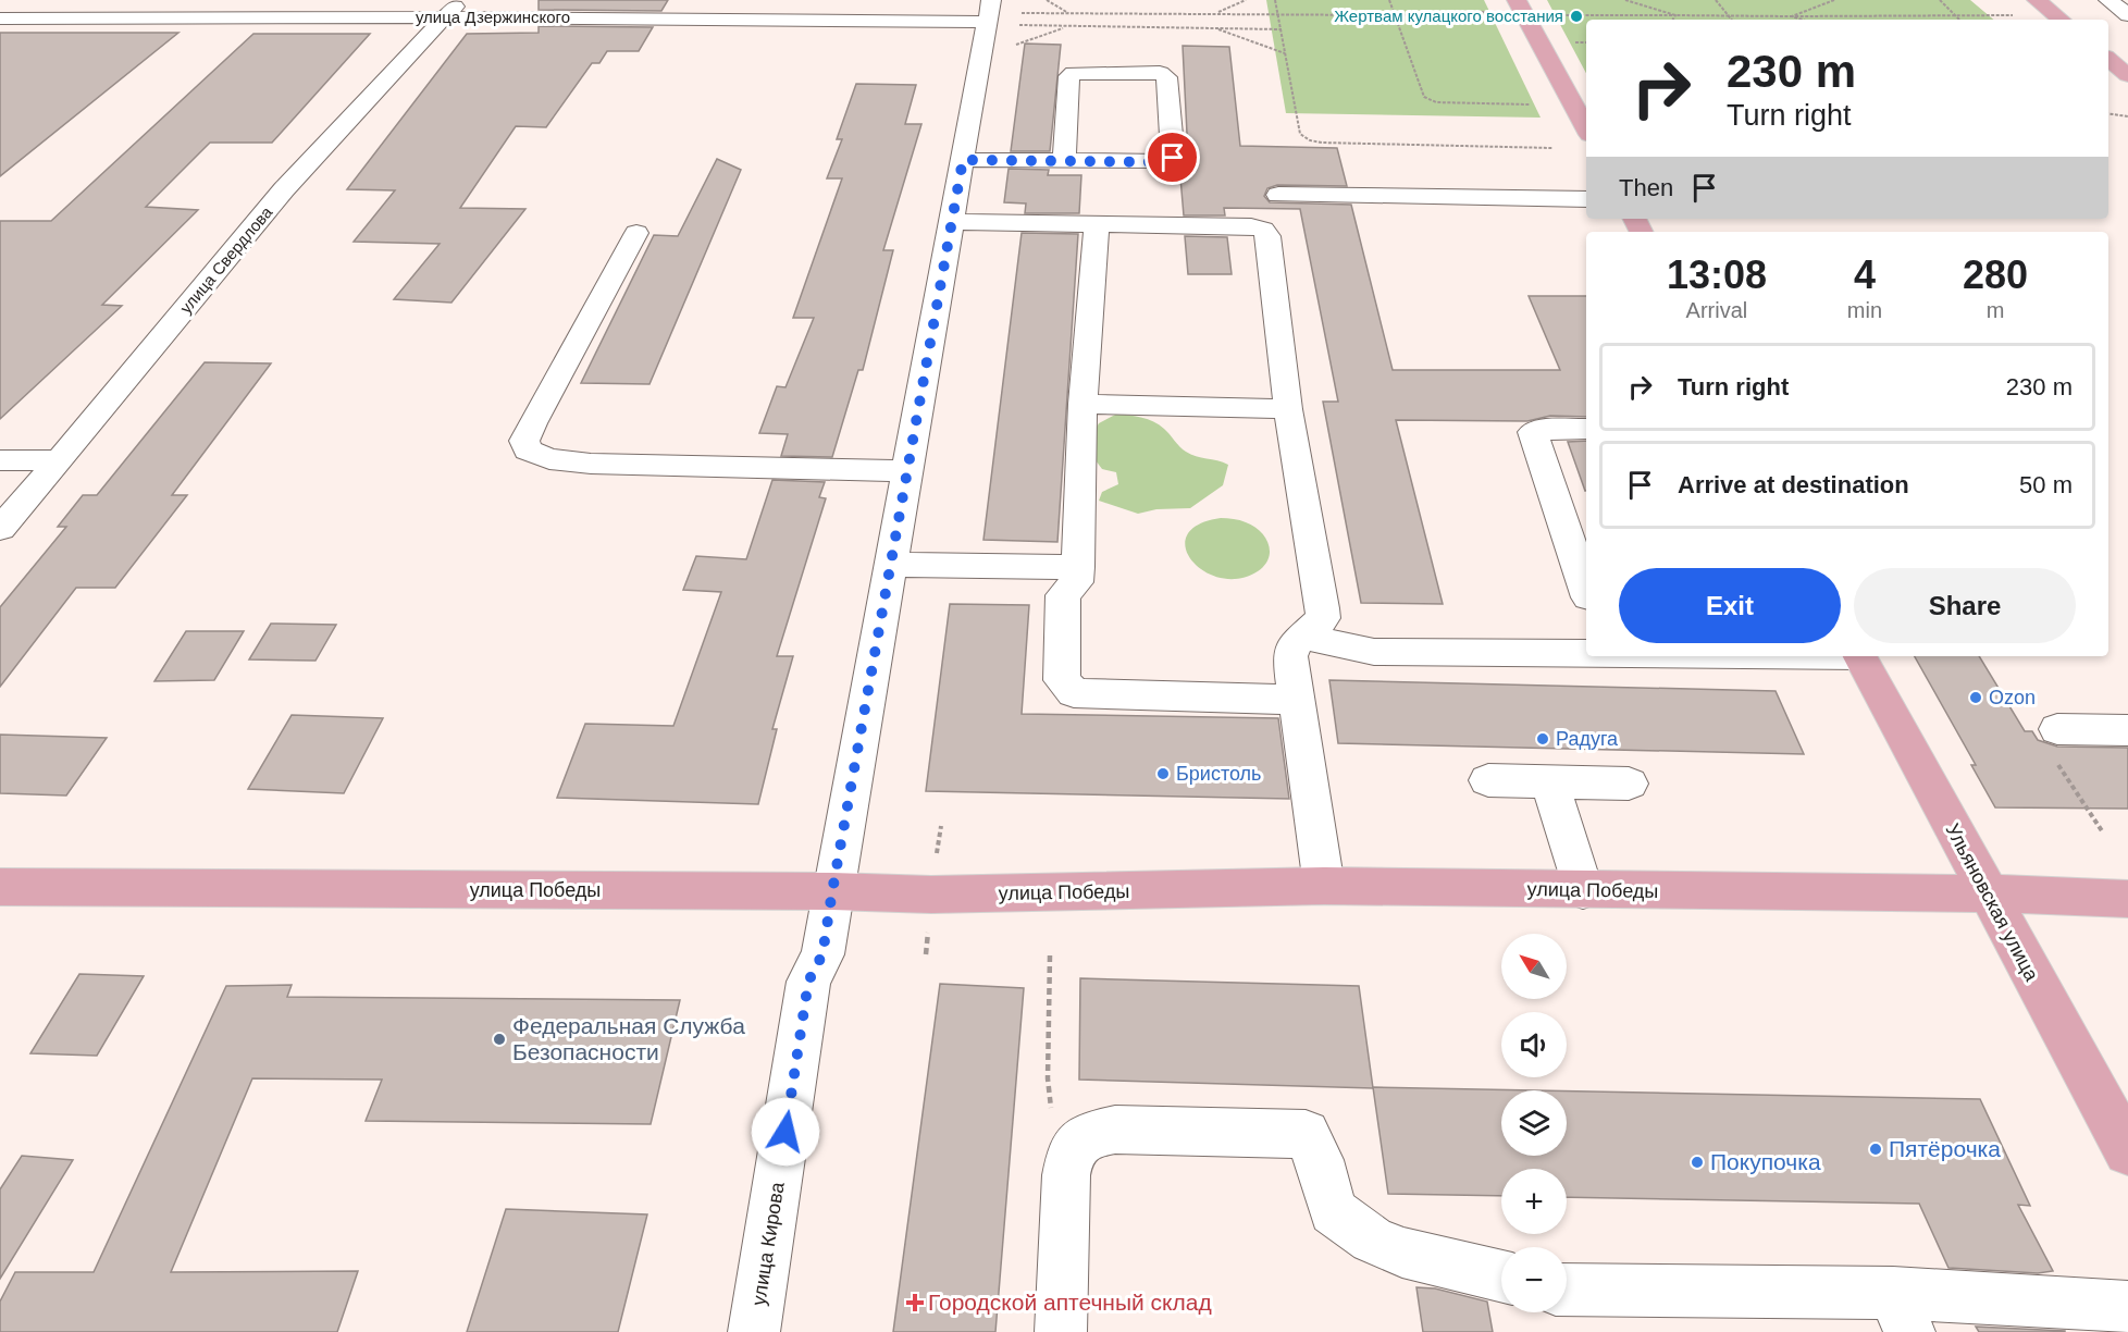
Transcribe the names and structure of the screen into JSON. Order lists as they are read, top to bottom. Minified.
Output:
{"streets":{"main road":["улица Победы","Ульяновская улица"],"street":["улица Дзержинского","улица Свердлова","улица Кирова"]},"crossings":[["улица Дзержинского","улица Свердлова"],["улица Дзержинского","улица Кирова"],["улица Победы","Ульяновская улица"],["улица Победы","улица Кирова"]],"places":{"other":["Жертвам кулацкого восстания","Ozon","Радуга","Бристоль","Федеральная Служба Безопасности","Пятёрочка","Покупочка"],"health":["Городской аптечный склад"]},"north":"top left","page":{"turn":["230 m","Turn right"],"then":"Then","eta":["13:08","Arrival","4","min","280","m"],"list":[{"name":"Turn right","value":"230 m"},{"name":"Arrive at destination","value":"50 m"}],"buttons":["Exit","Share"],"map_buttons":["+","−"]}}
